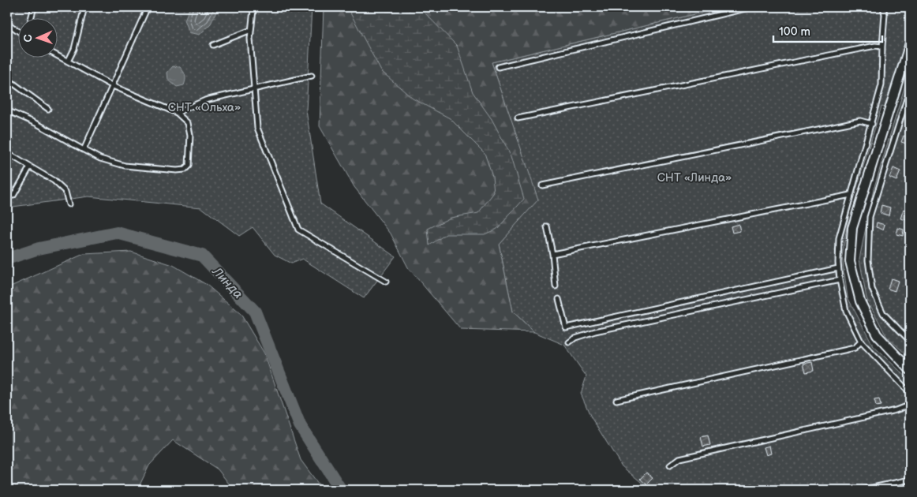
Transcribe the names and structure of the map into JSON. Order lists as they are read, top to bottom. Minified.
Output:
{"water":["Линда"],"parks":["СНТ «Ольха»","СНТ «Линда»"],"scale_bar":"100 m","north":"left"}
